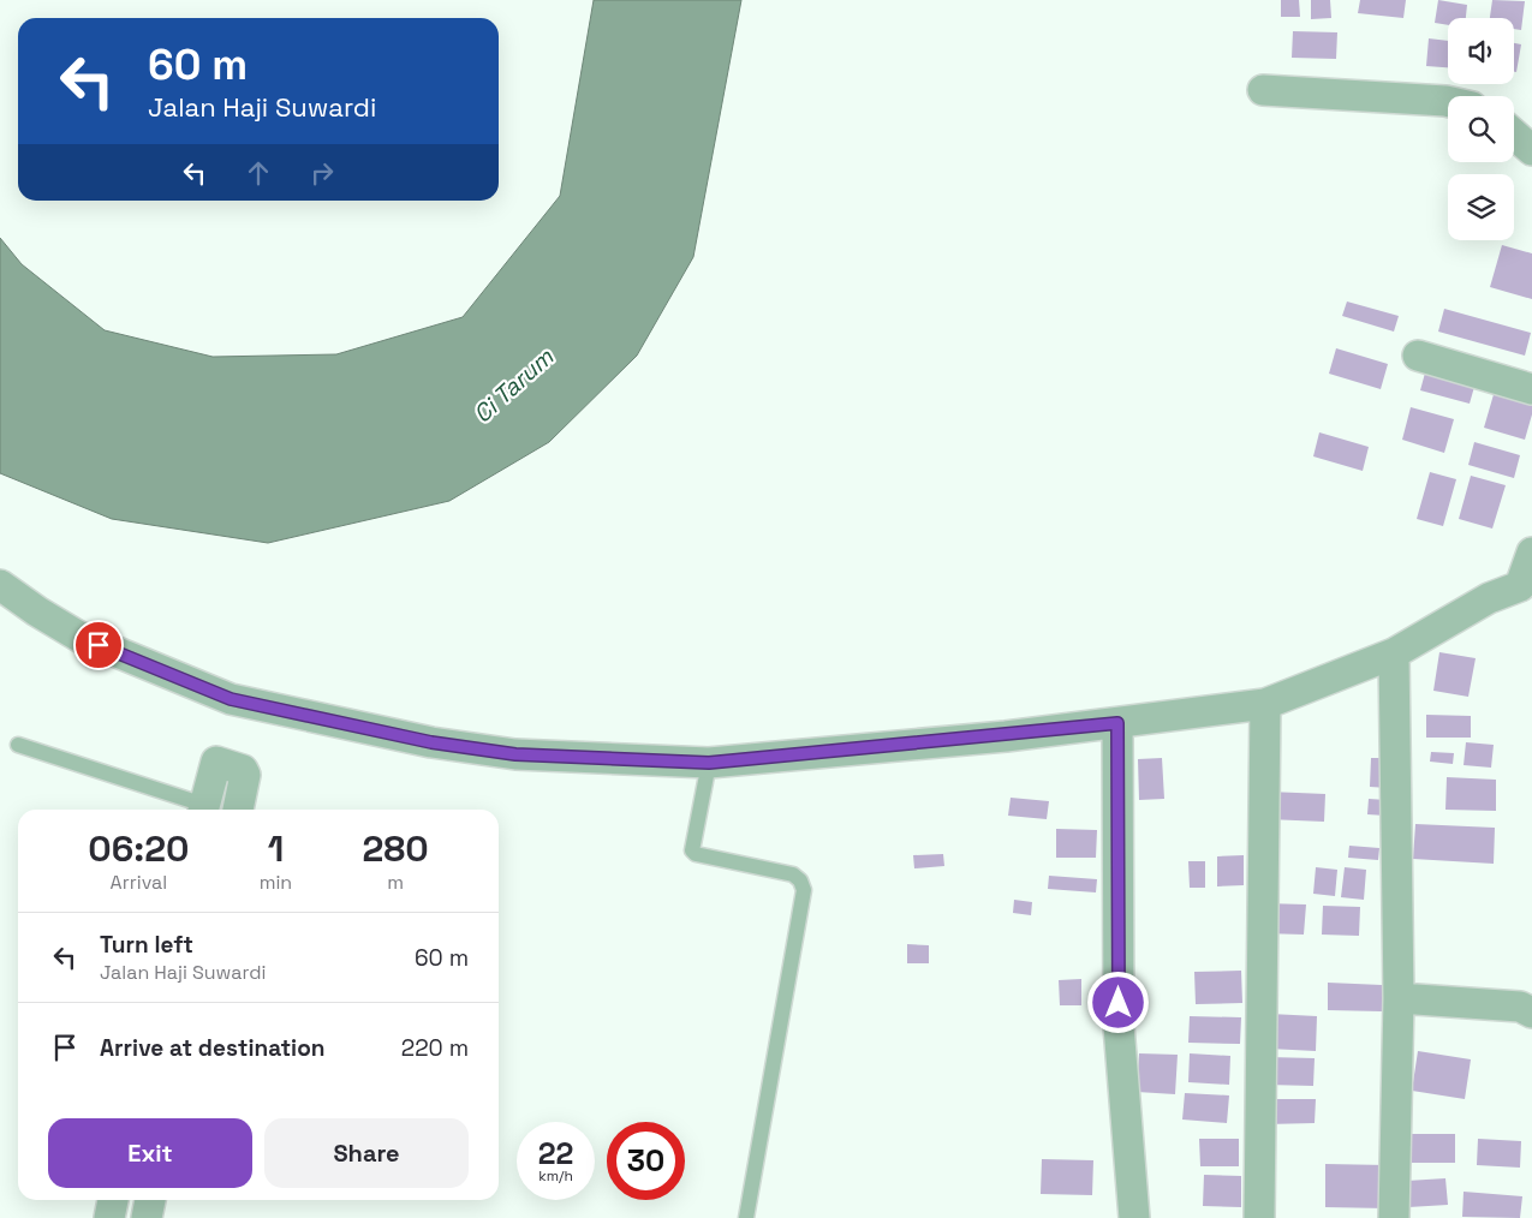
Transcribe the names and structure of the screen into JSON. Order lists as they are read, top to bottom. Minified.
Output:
{"water":["Ci Tarum"],"page":{"turn":["60 m","Jalan Haji Suwardi"],"eta":["06:20","Arrival","1","min","280","m"],"list":[{"name":"Turn left","note":"Jalan Haji Suwardi","value":"60 m"},{"name":"Arrive at destination","value":"220 m"}],"buttons":["Exit","Share"],"speed":"22 km/h","limit":"30"}}
